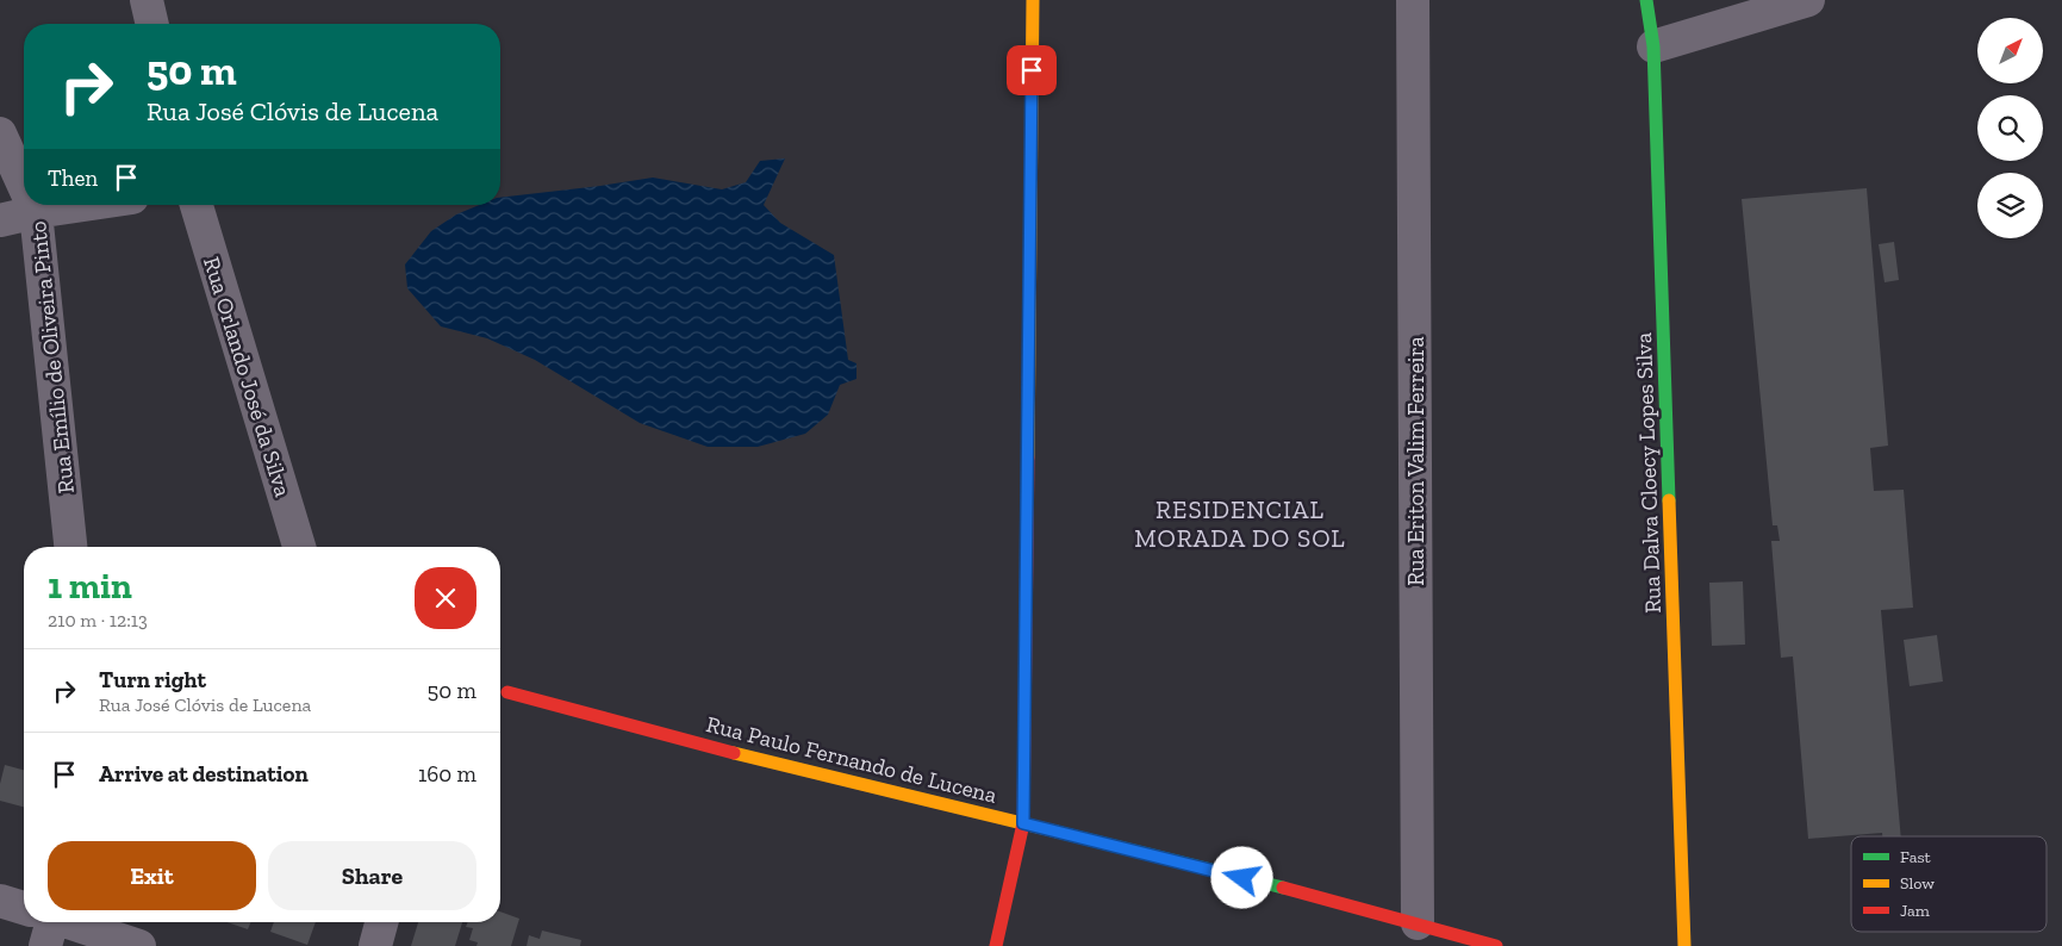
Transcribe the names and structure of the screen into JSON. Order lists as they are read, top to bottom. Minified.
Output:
{"streets":{"street":["Rua Emílio de Oliveira Pinto","Rua Orlando José da Silva","Rua Eriton Valim Ferreira","Rua Dalva Cloecy Lopes Silva","Rua Paulo Fernando de Lucena"]},"crossings":[["Rua Eriton Valim Ferreira","Rua Paulo Fernando de Lucena"]],"districts":["RESIDENCIAL MORADA DO SOL"],"legend":["Fast","Slow","Jam"],"north":"top right","page":{"turn":["50 m","Rua José Clóvis de Lucena"],"then":"Then","heading":["1 min","210 m · 12:13"],"list":[{"name":"Turn right","note":"Rua José Clóvis de Lucena","value":"50 m"},{"name":"Arrive at destination","value":"160 m"}],"buttons":["Exit","Share"]}}
